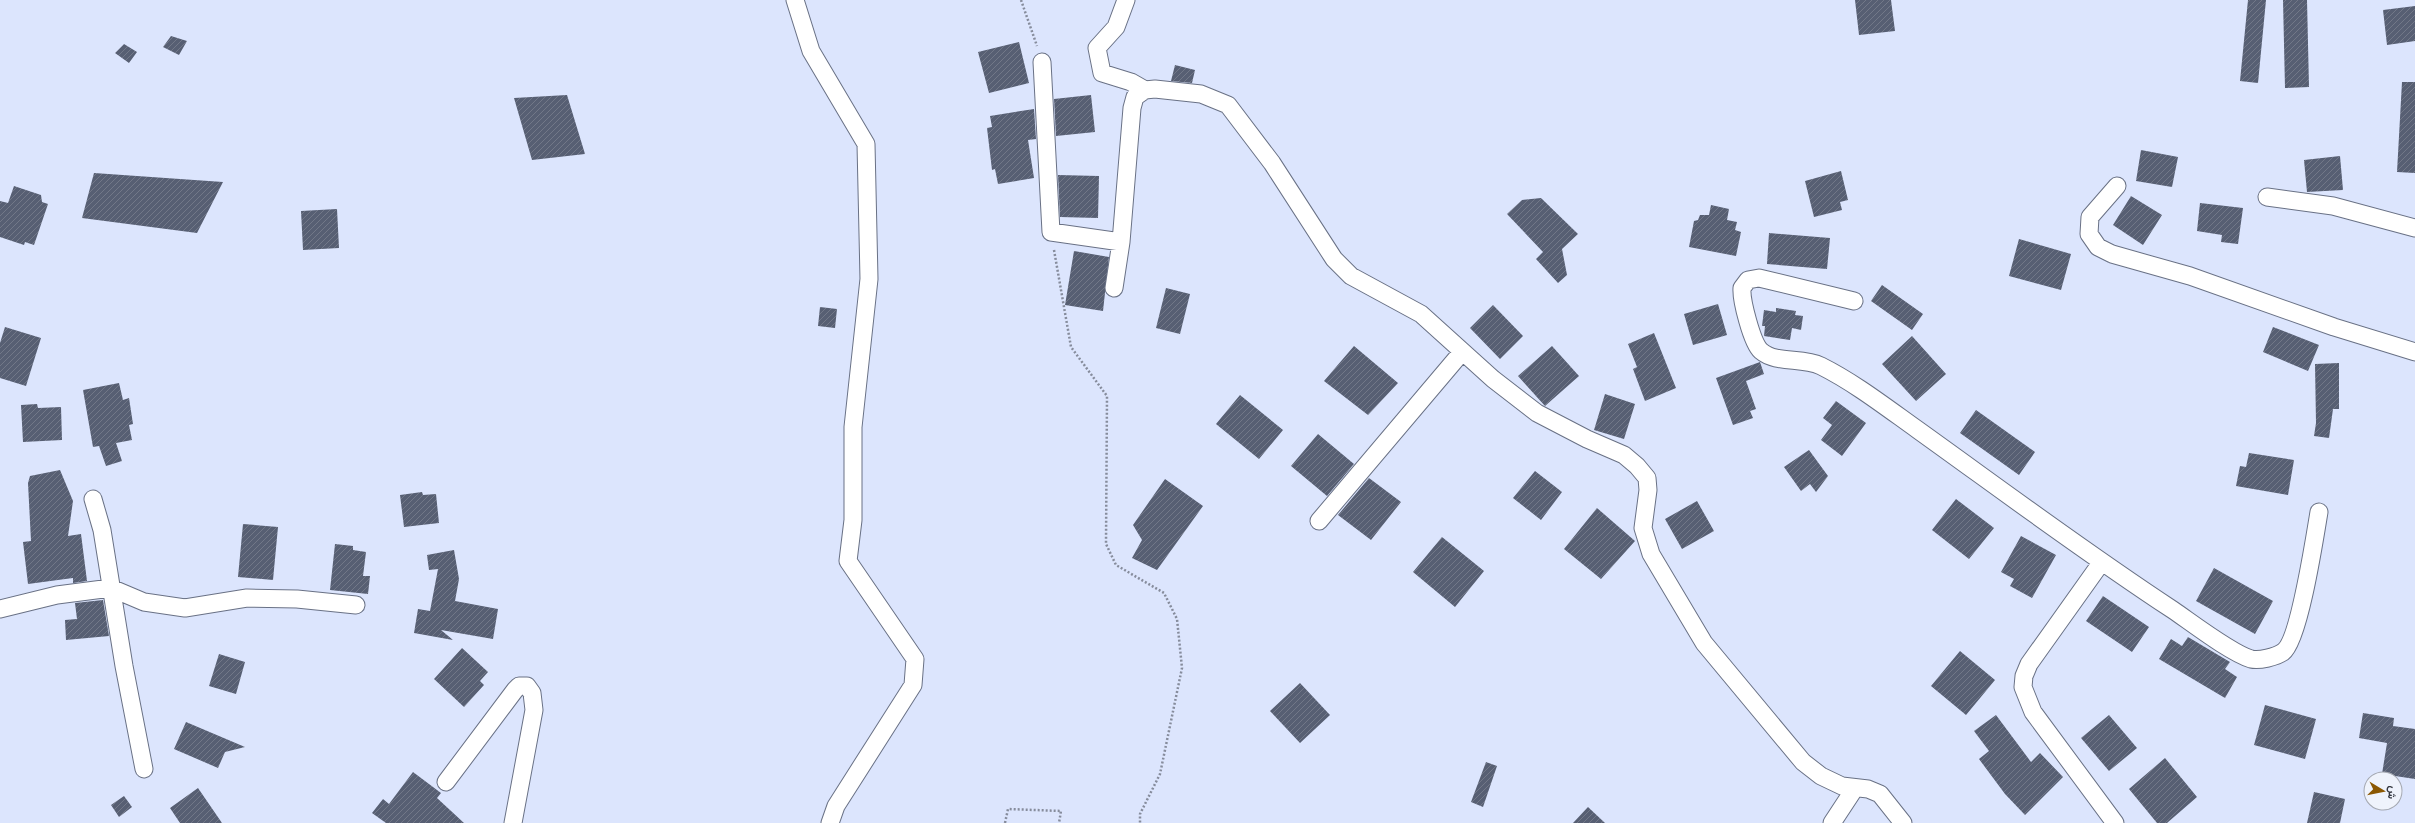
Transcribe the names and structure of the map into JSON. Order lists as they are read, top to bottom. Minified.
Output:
{"north":"right"}
